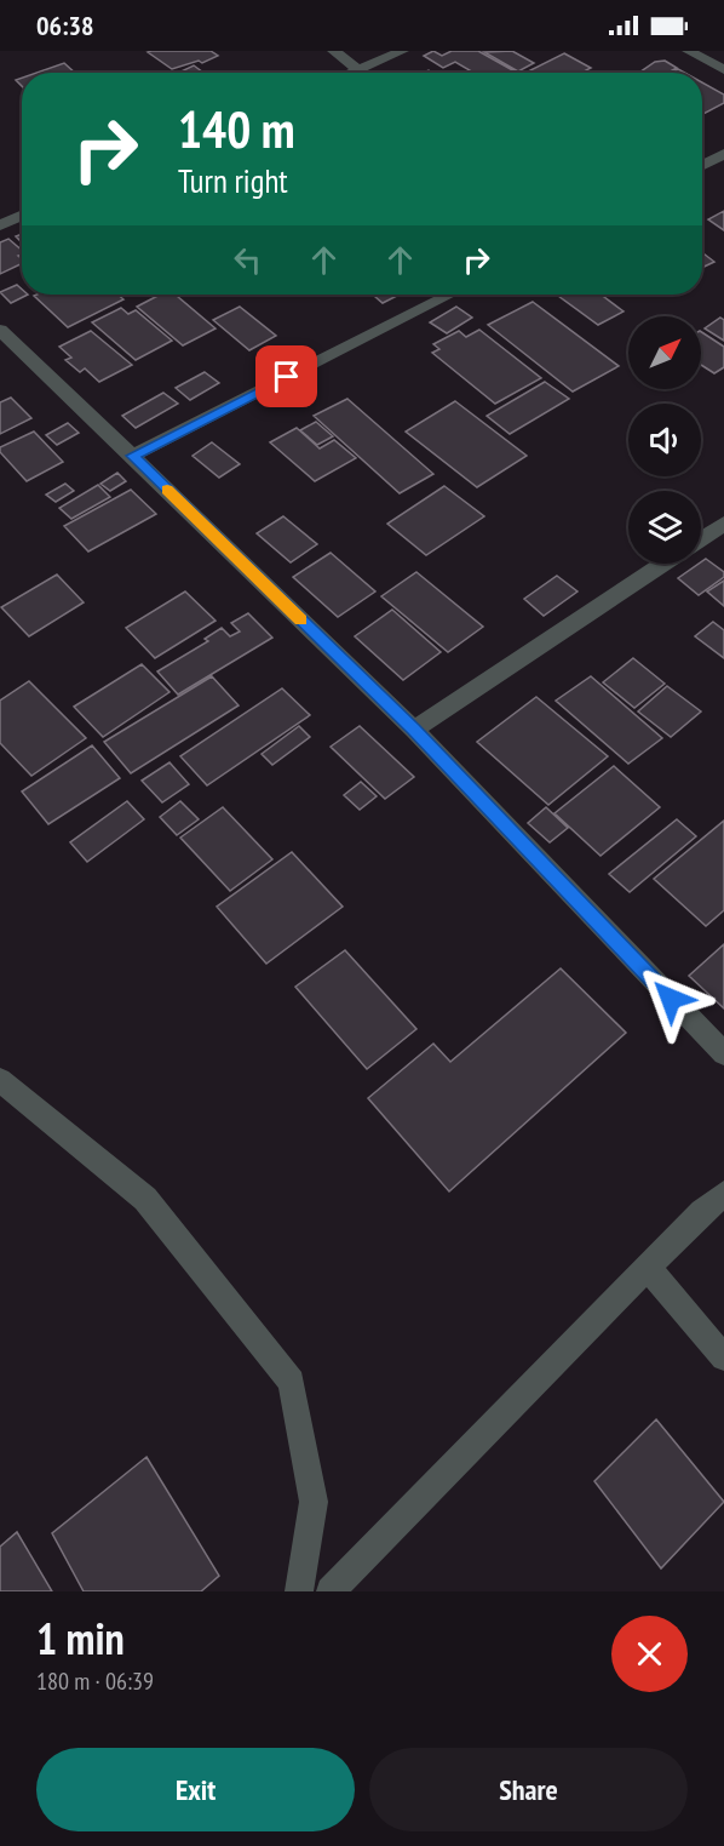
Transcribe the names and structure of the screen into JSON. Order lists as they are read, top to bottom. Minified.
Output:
{"north":"top right","page":{"status":"06:38","turn":["140 m","Turn right"],"heading":["1 min","180 m · 06:39"],"buttons":["Exit","Share"]}}
